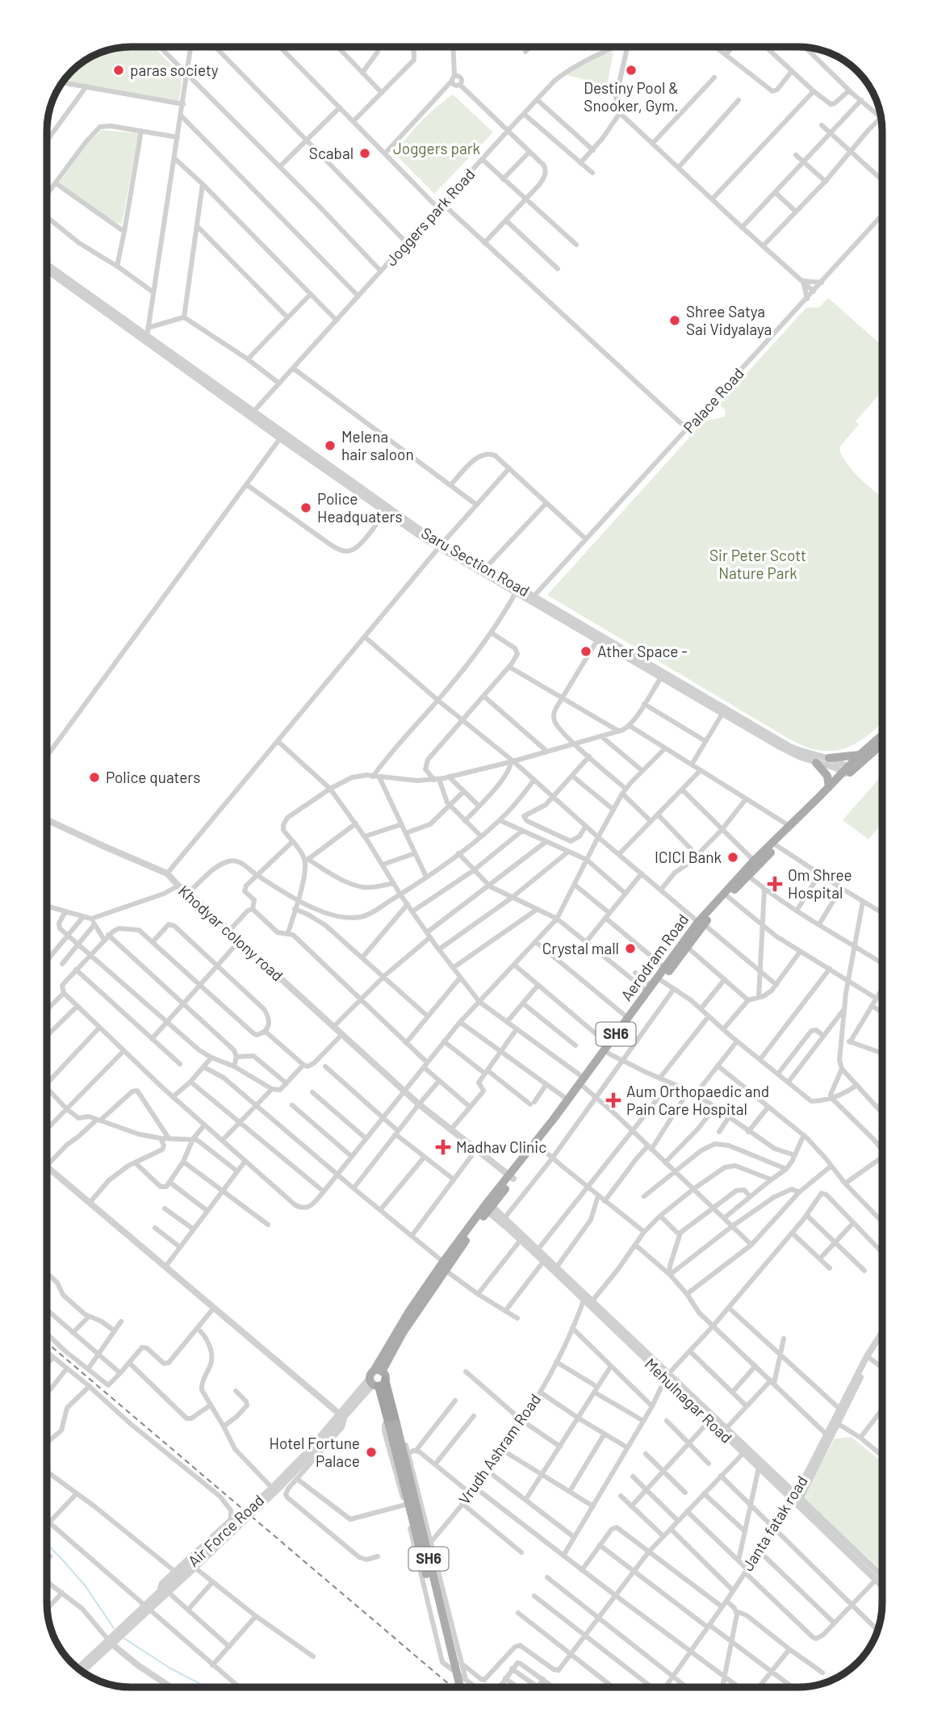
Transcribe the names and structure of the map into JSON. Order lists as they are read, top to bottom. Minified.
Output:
{"streets":{"highway":["SH6"],"main road":["Aerodram Road"],"street":["Joggers park Road","Palace Road","Saru Section Road","Khodyar colony road","Mehulnagar Road","Vrudh Ashram Road","Janta fatak road","Air Force Road"]},"crossings":[["Joggers park Road","Saru Section Road"],["Palace Road","Saru Section Road"],["Saru Section Road","Khodyar colony road"],["Saru Section Road","Aerodram Road"],["Khodyar colony road","Aerodram Road"],["Aerodram Road","SH6"],["Aerodram Road","Mehulnagar Road"],["Aerodram Road","Air Force Road"],["SH6","Air Force Road"],["Mehulnagar Road","Vrudh Ashram Road"],["Mehulnagar Road","Janta fatak road"]],"parks":["Joggers park","Sir Peter Scott Nature Park"],"places":{"other":["paras society","Destiny Pool & Snooker, Gym.","Scabal","Shree Satya Sai Vidyalaya","Melena hair saloon","Police Headquaters","Ather Space -","Police quaters","ICICI Bank","Crystal mall","Hotel Fortune Palace"],"health":["Om Shree Hospital","Aum Orthopaedic and Pain Care Hospital","Madhav Clinic"]}}
